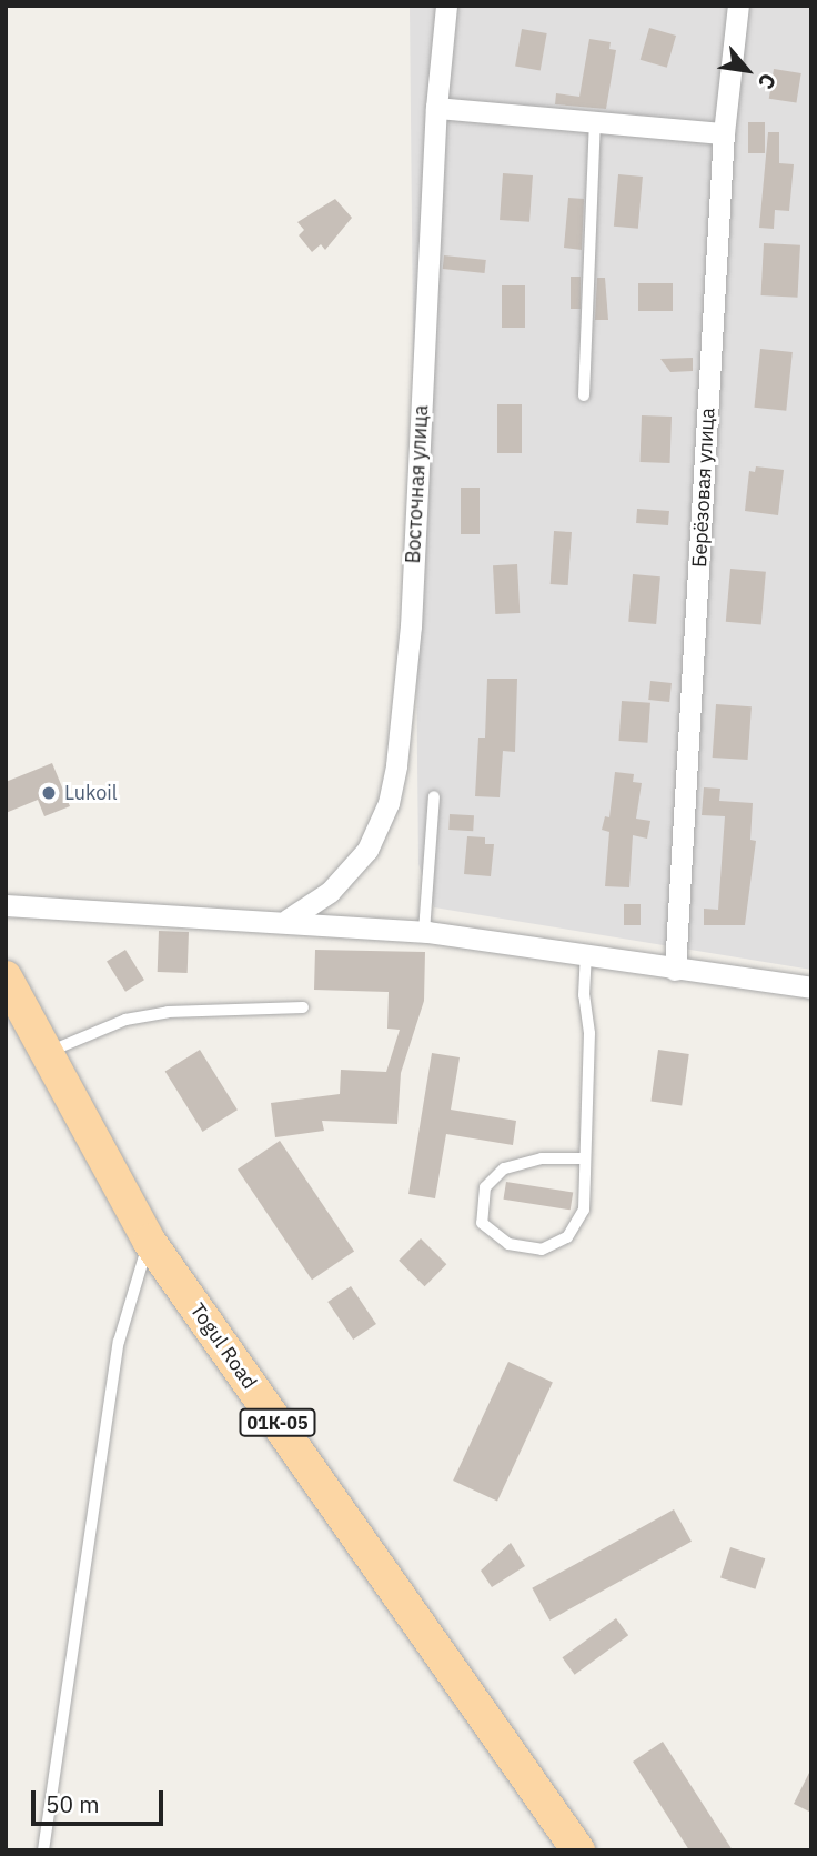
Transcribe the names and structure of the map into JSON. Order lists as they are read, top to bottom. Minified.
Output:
{"streets":{"main road":["Togul Road","01К-05"],"street":["Восточная улица","Берёзовая улица"]},"places":["Lukoil"],"scale_bar":"50 m","north":"bottom right"}
